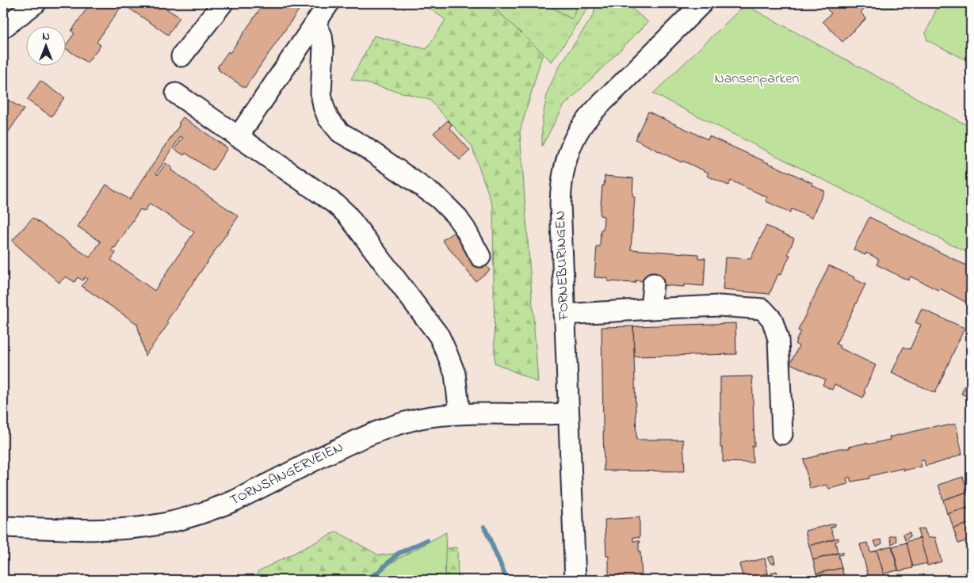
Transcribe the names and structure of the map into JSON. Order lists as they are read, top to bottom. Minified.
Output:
{"streets":{"street":["FORNEBURINGEN","TORNSANGERVEIEN"]},"crossings":[["FORNEBURINGEN","TORNSANGERVEIEN"]],"parks":["Nansenparken"],"north":"top"}
